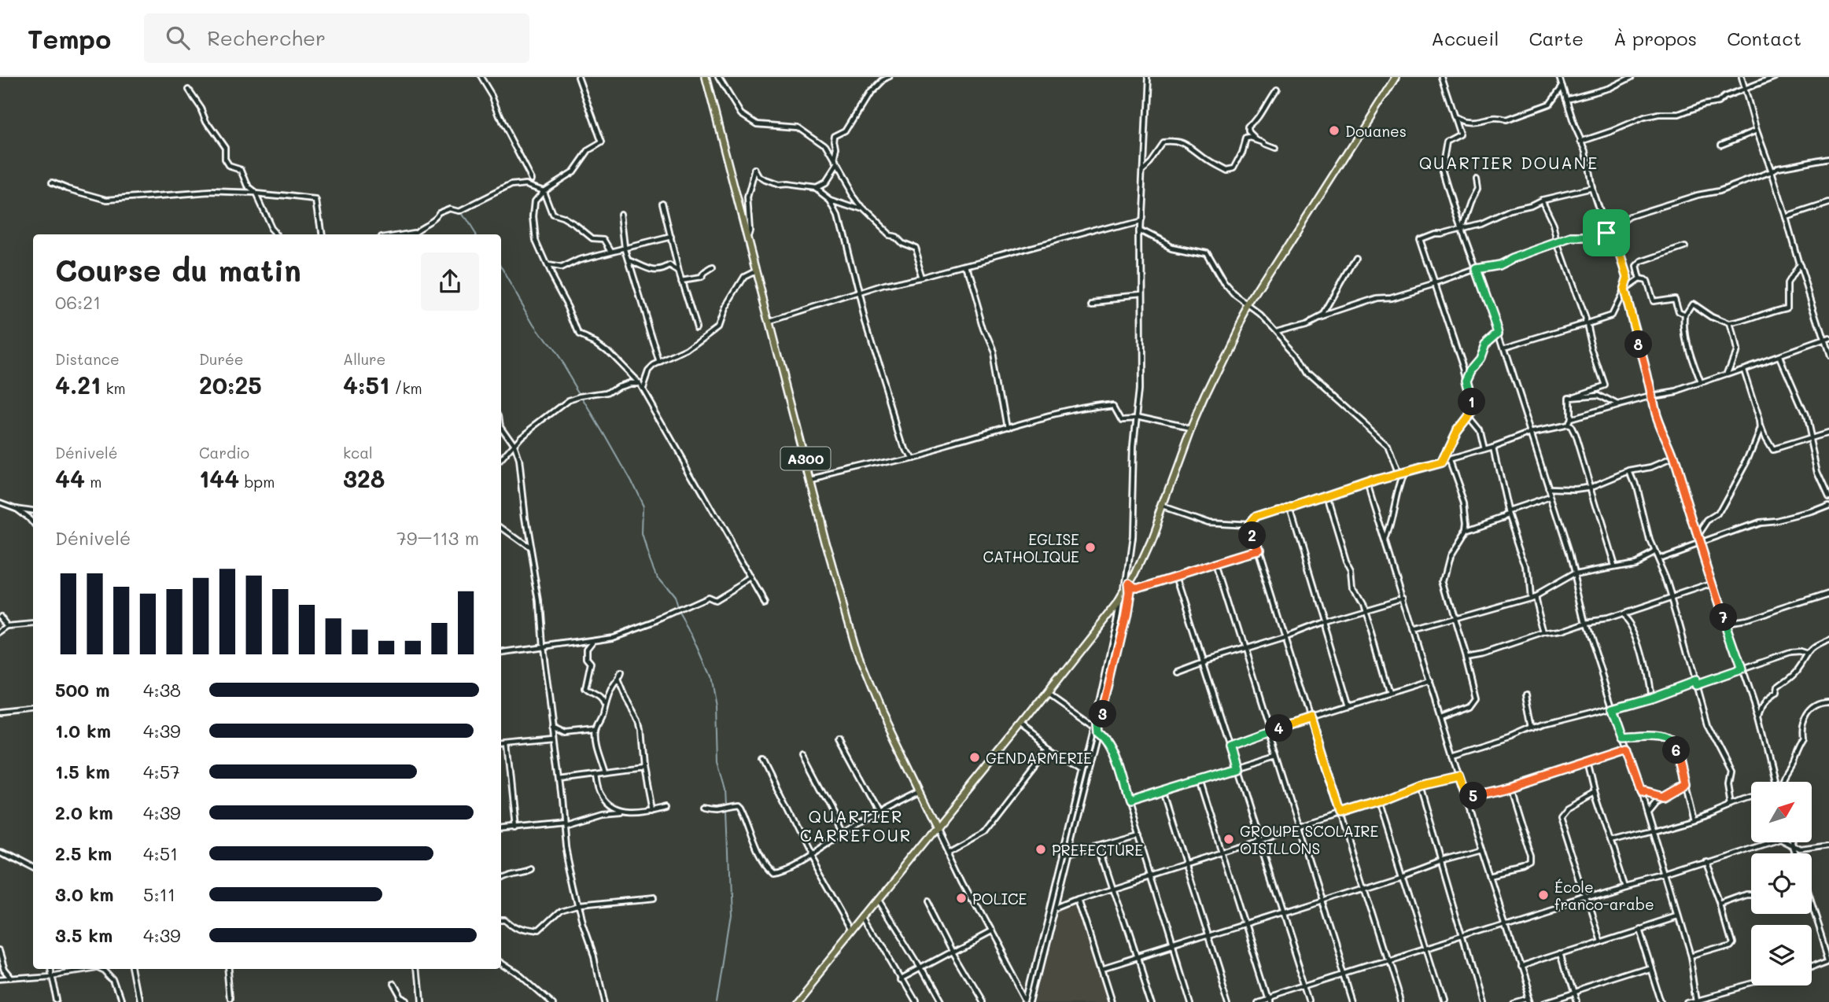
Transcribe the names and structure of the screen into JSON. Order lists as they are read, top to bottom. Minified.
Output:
{"streets":{"highway":["A300"]},"districts":["QUARTIER DOUANE","QUARTIER CARREFOUR"],"places":["Douanes","EGLISE CATHOLIQUE","GENDARMERIE","GROUPE SCOLAIRE OISILLONS","PREFECTURE","École franco-arabe","POLICE"],"north":"top right","page":{"header":"Tempo","search":"Rechercher","nav":["Accueil","Carte","À propos","Contact"],"heading":["Course du matin","06:21"],"stats":[["Distance","4.21 km"],["Durée","20:25"],["Allure","4:51 /km"],["Dénivelé","44 m"],["Cardio","144 bpm"],["kcal","328"]],"pins":["8","1","2","7","3","4","6","5"],"chart":["Dénivelé","79–113 m"],"list":[{"name":"500 m","note":"4:38"},{"name":"1.0 km","note":"4:39"},{"name":"1.5 km","note":"4:57"},{"name":"2.0 km","note":"4:39"},{"name":"2.5 km","note":"4:51"},{"name":"3.0 km","note":"5:11"},{"name":"3.5 km","note":"4:39"}]}}
